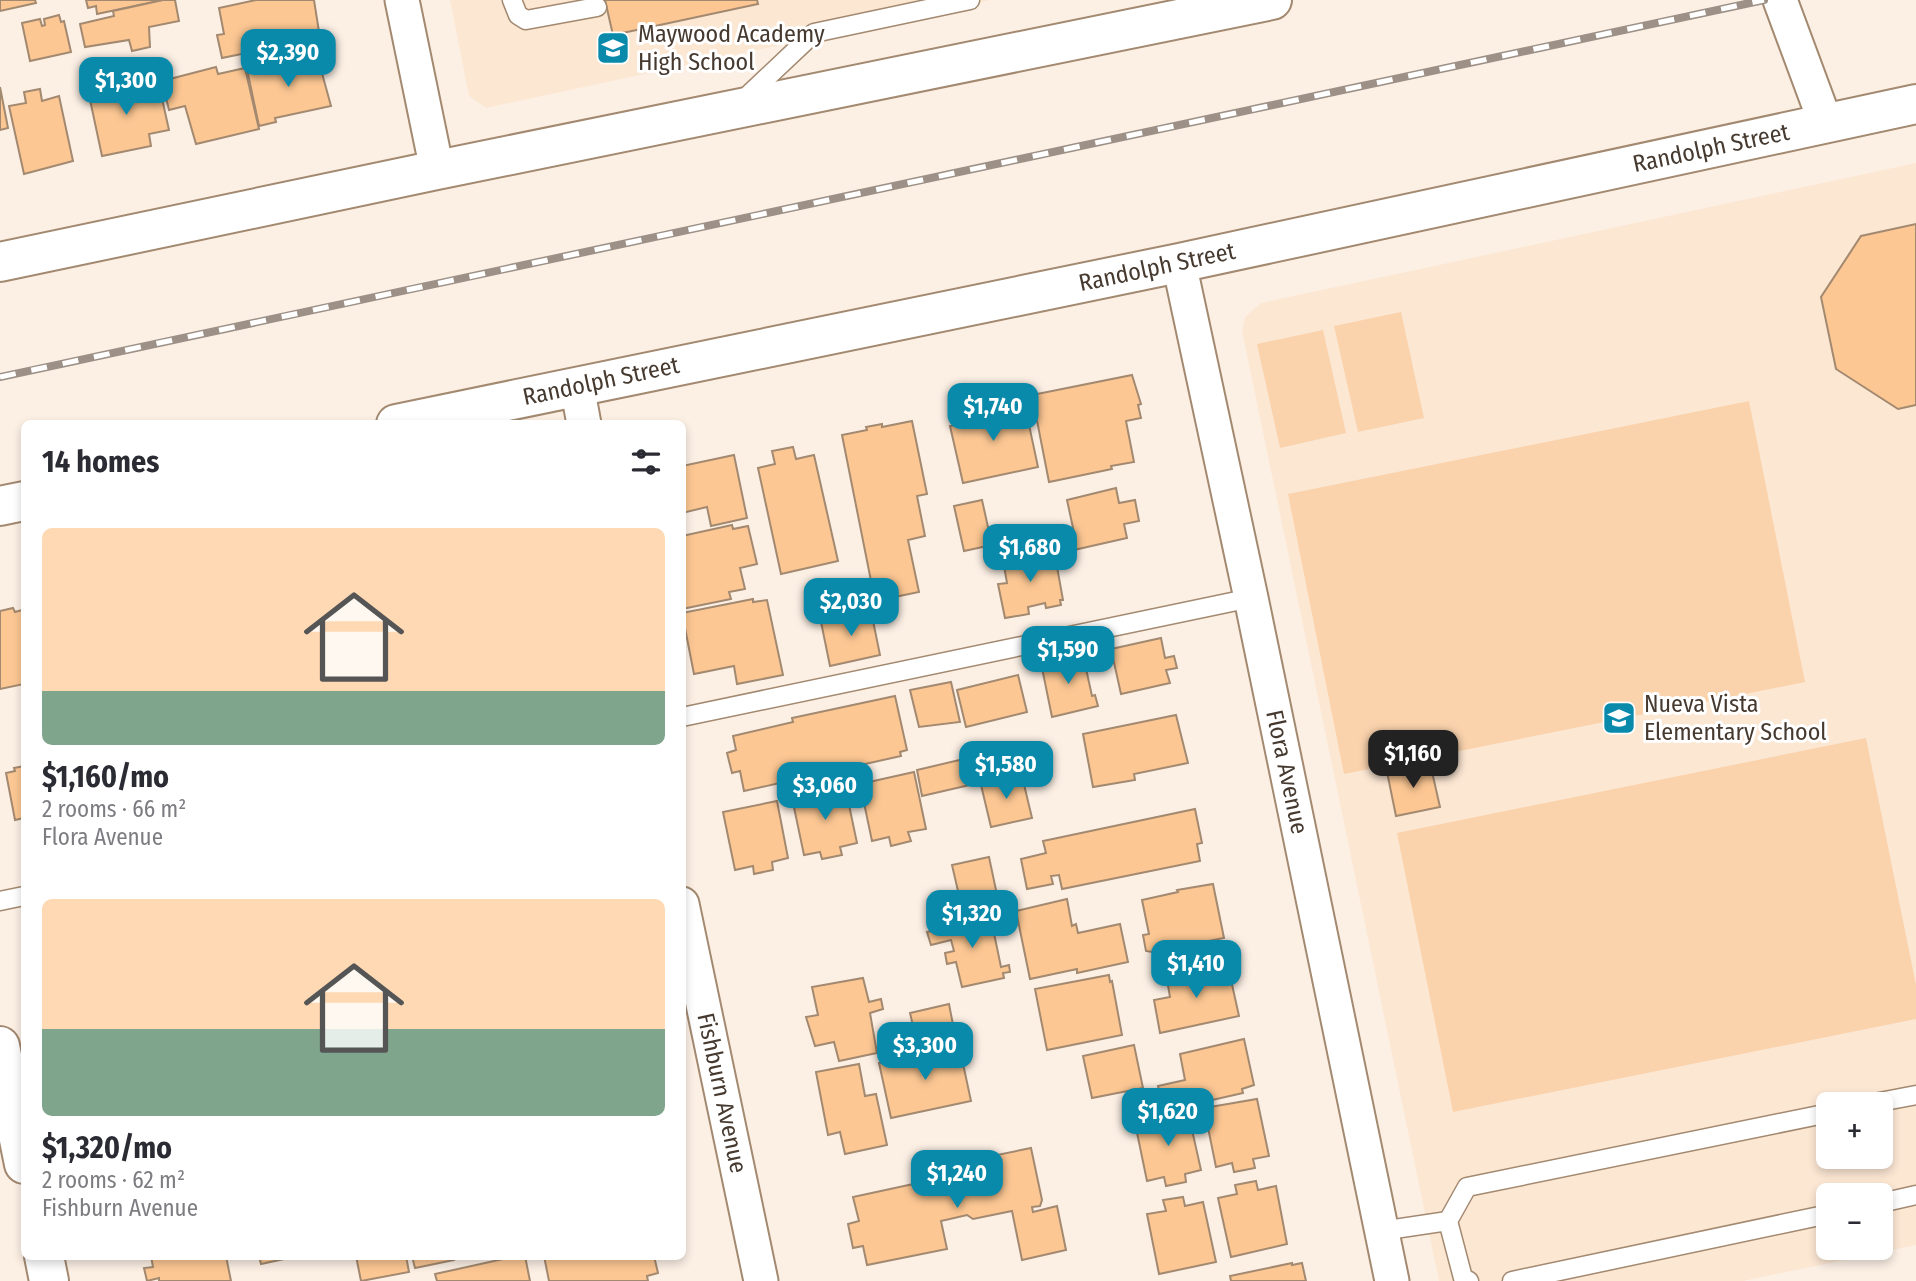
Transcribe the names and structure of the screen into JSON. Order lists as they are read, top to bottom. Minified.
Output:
{"streets":{"street":["Randolph Street","Flora Avenue","Fishburn Avenue"]},"crossings":[["Randolph Street","Flora Avenue"]],"places":{"school or university":["Maywood Academy High School","Nueva Vista Elementary School"]},"page":{"price":["$2,390","$1,300","$1,740","$1,680","$2,030","$1,590","$1,160","$1,580","$3,060","$1,320","$1,410","$3,300","$1,620","$1,240"],"heading":"14 homes","list":[{"name":"$1,160/mo","note":"2 rooms · 66 m² · Flora Avenue"},{"name":"$1,320/mo","note":"2 rooms · 62 m² · Fishburn Avenue"}],"map_buttons":["+","−"]}}
